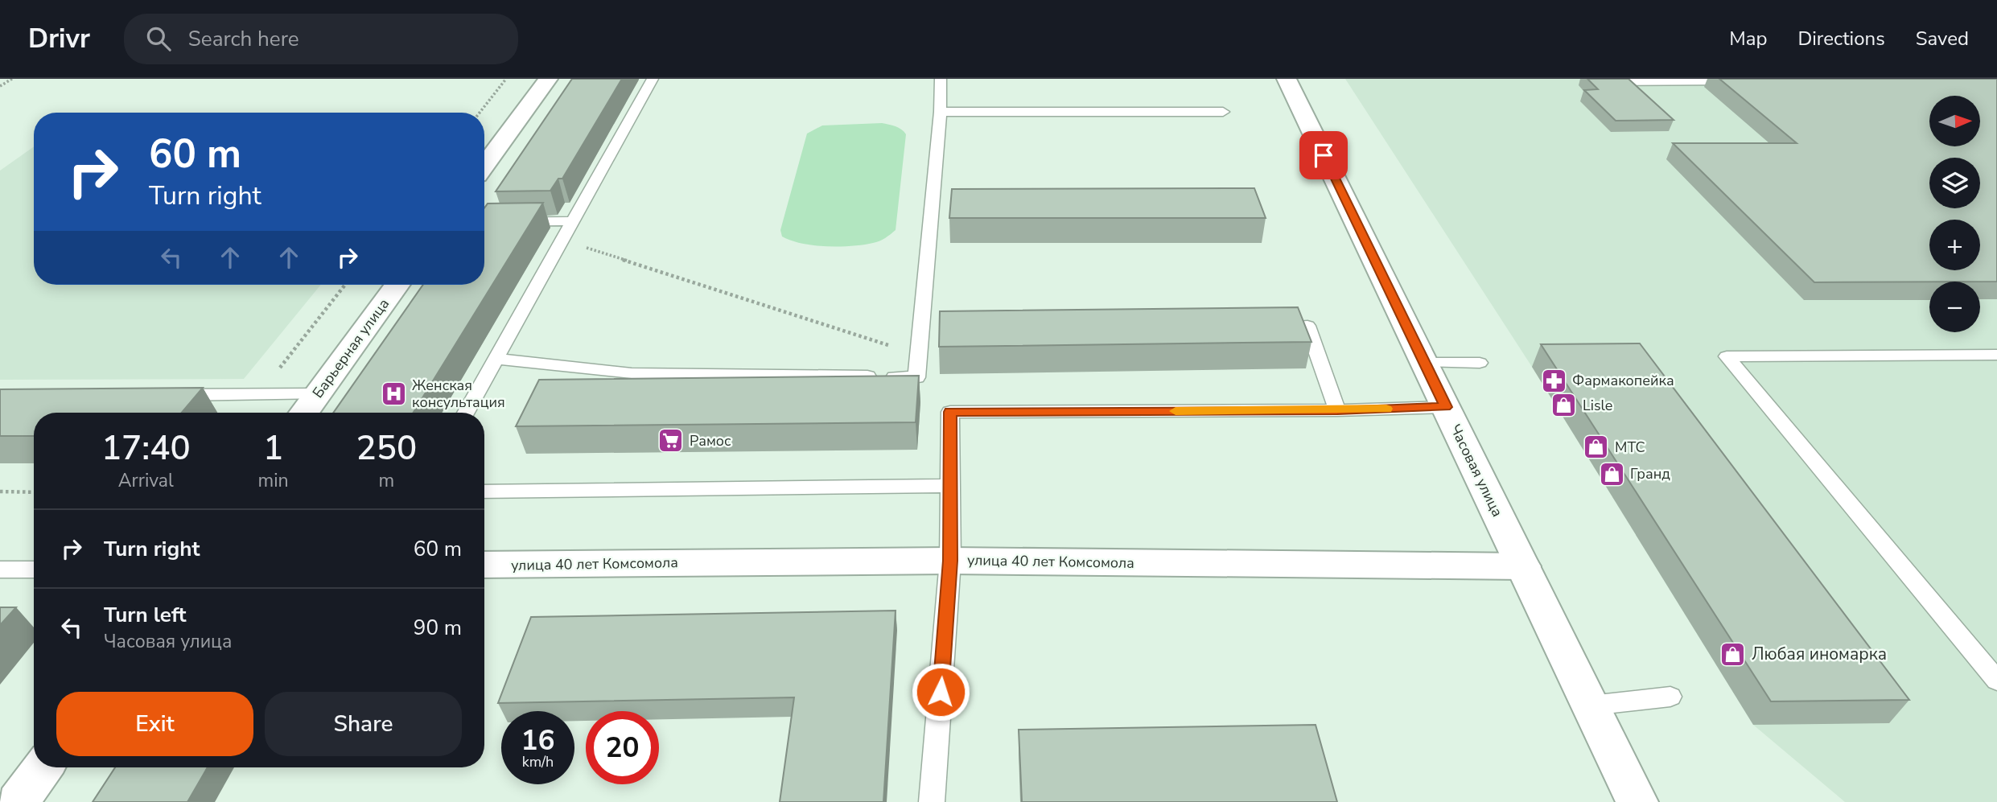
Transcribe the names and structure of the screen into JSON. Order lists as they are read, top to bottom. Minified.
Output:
{"streets":{"street":["Барьерная улица","Часовая улица","улица 40 лет Комсомола"]},"crossings":[["Часовая улица","улица 40 лет Комсомола"]],"places":{"pharmacy":["Фармакопейка"],"hospital":["Женская консультация"],"shop":["Lisle","МТС","Гранд","Любая иномарка"],"supermarket":["Рамос"]},"north":"right","page":{"header":"Drivr","search":"Search here","nav":["Map","Directions","Saved"],"map_buttons":["+","−"],"turn":["60 m","Turn right"],"eta":["17:40","Arrival","1","min","250","m"],"list":[{"name":"Turn right","value":"60 m"},{"name":"Turn left","note":"Часовая улица","value":"90 m"}],"buttons":["Exit","Share"],"speed":"16 km/h","limit":"20"}}
